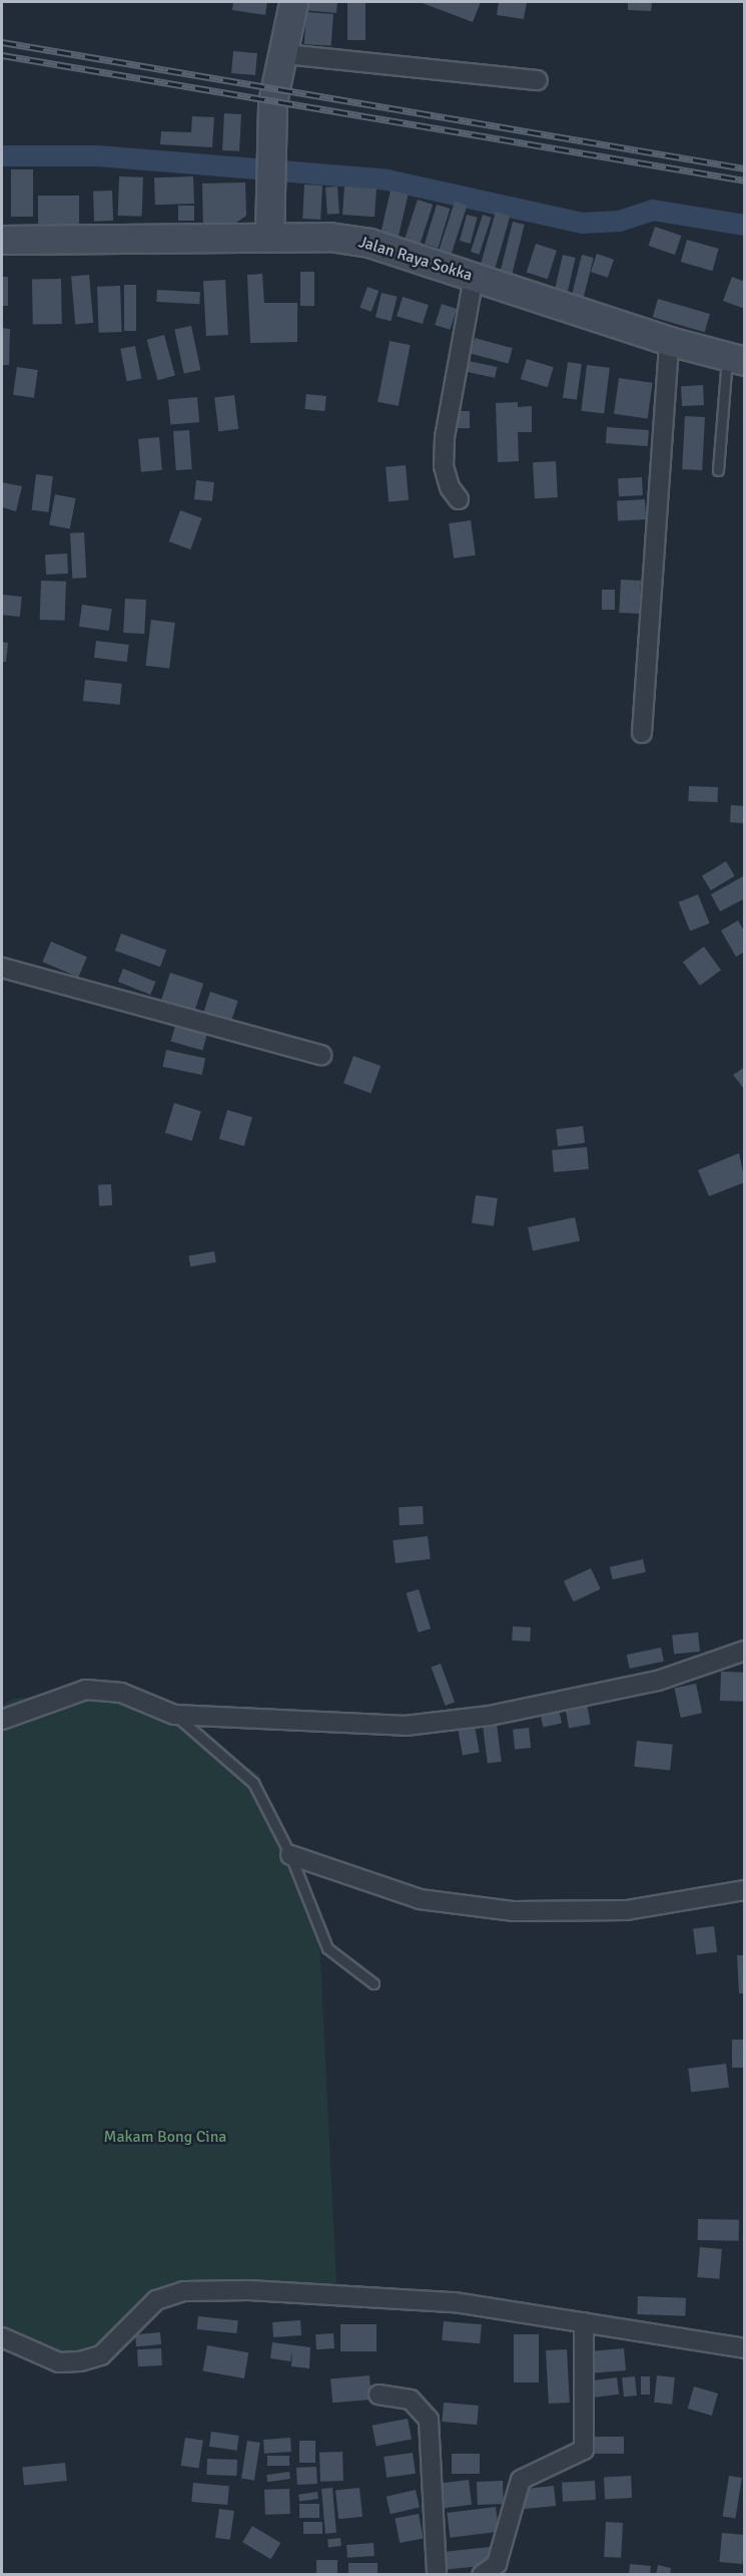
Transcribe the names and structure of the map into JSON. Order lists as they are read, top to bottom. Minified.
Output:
{"streets":{"main road":["Jalan Raya Sokka"]},"parks":["Makam Bong Cina"]}
